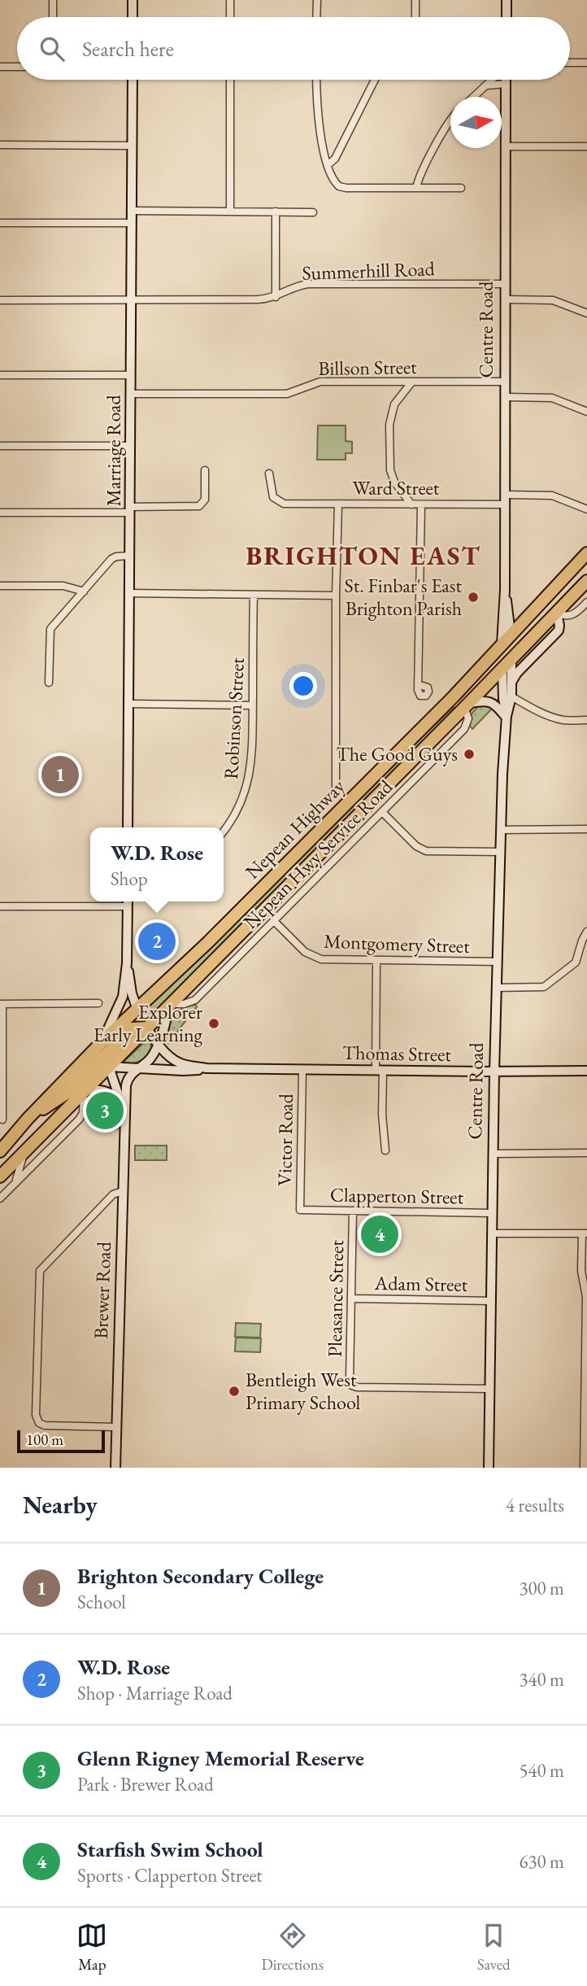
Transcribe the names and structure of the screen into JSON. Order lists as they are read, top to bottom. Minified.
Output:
{"streets":{"highway":["Centre Road","Nepean Highway"],"street":["Summerhill Road","Billson Street","Marriage Road","Ward Street","Robinson Street","Nepean Hwy Service Road","Montgomery Street","Thomas Street","Victor Road","Clapperton Street","Adam Street","Brewer Road","Pleasance Street"]},"crossings":[["Summerhill Road","Centre Road"],["Summerhill Road","Marriage Road"],["Centre Road","Billson Street"],["Centre Road","Ward Street"],["Centre Road","Nepean Highway"],["Centre Road","Montgomery Street"],["Centre Road","Thomas Street"],["Centre Road","Clapperton Street"],["Centre Road","Adam Street"],["Centre Road","Pleasance Street"],["Billson Street","Marriage Road"],["Nepean Highway","Nepean Hwy Service Road"],["Nepean Highway","Thomas Street"],["Nepean Highway","Brewer Road"],["Nepean Hwy Service Road","Montgomery Street"],["Nepean Hwy Service Road","Brewer Road"],["Thomas Street","Victor Road"],["Thomas Street","Brewer Road"],["Victor Road","Clapperton Street"],["Clapperton Street","Pleasance Street"],["Adam Street","Pleasance Street"]],"districts":["BRIGHTON EAST"],"places":["St. Finbar's East Brighton Parish","The Good Guys","Explorer Early Learning","Bentleigh West Primary School"],"scale_bar":"100 m","north":"right","page":{"search":"Search here","pins":["1","2","3","4"],"popup":["W.D. Rose","Shop"],"scale":"100 m","heading":["Nearby","4 results"],"list":[{"mark":"1","name":"Brighton Secondary College","note":"School","value":"300 m"},{"mark":"2","name":"W.D. Rose","note":"Shop · Marriage Road","value":"340 m"},{"mark":"3","name":"Glenn Rigney Memorial Reserve","note":"Park · Brewer Road","value":"540 m"},{"mark":"4","name":"Starfish Swim School","note":"Sports · Clapperton Street","value":"630 m"}],"nav":["Map","Directions","Saved"]}}
